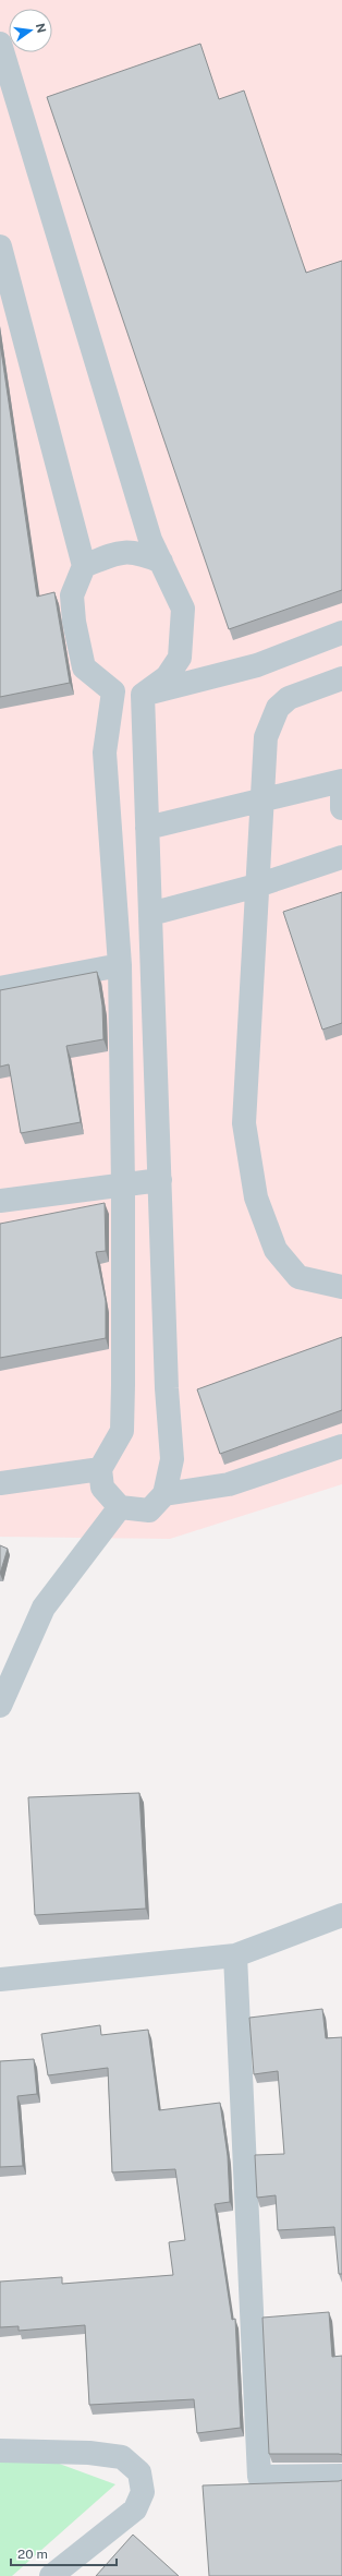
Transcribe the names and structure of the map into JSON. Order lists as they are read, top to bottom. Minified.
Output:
{"scale_bar":"20 m","north":"right"}
